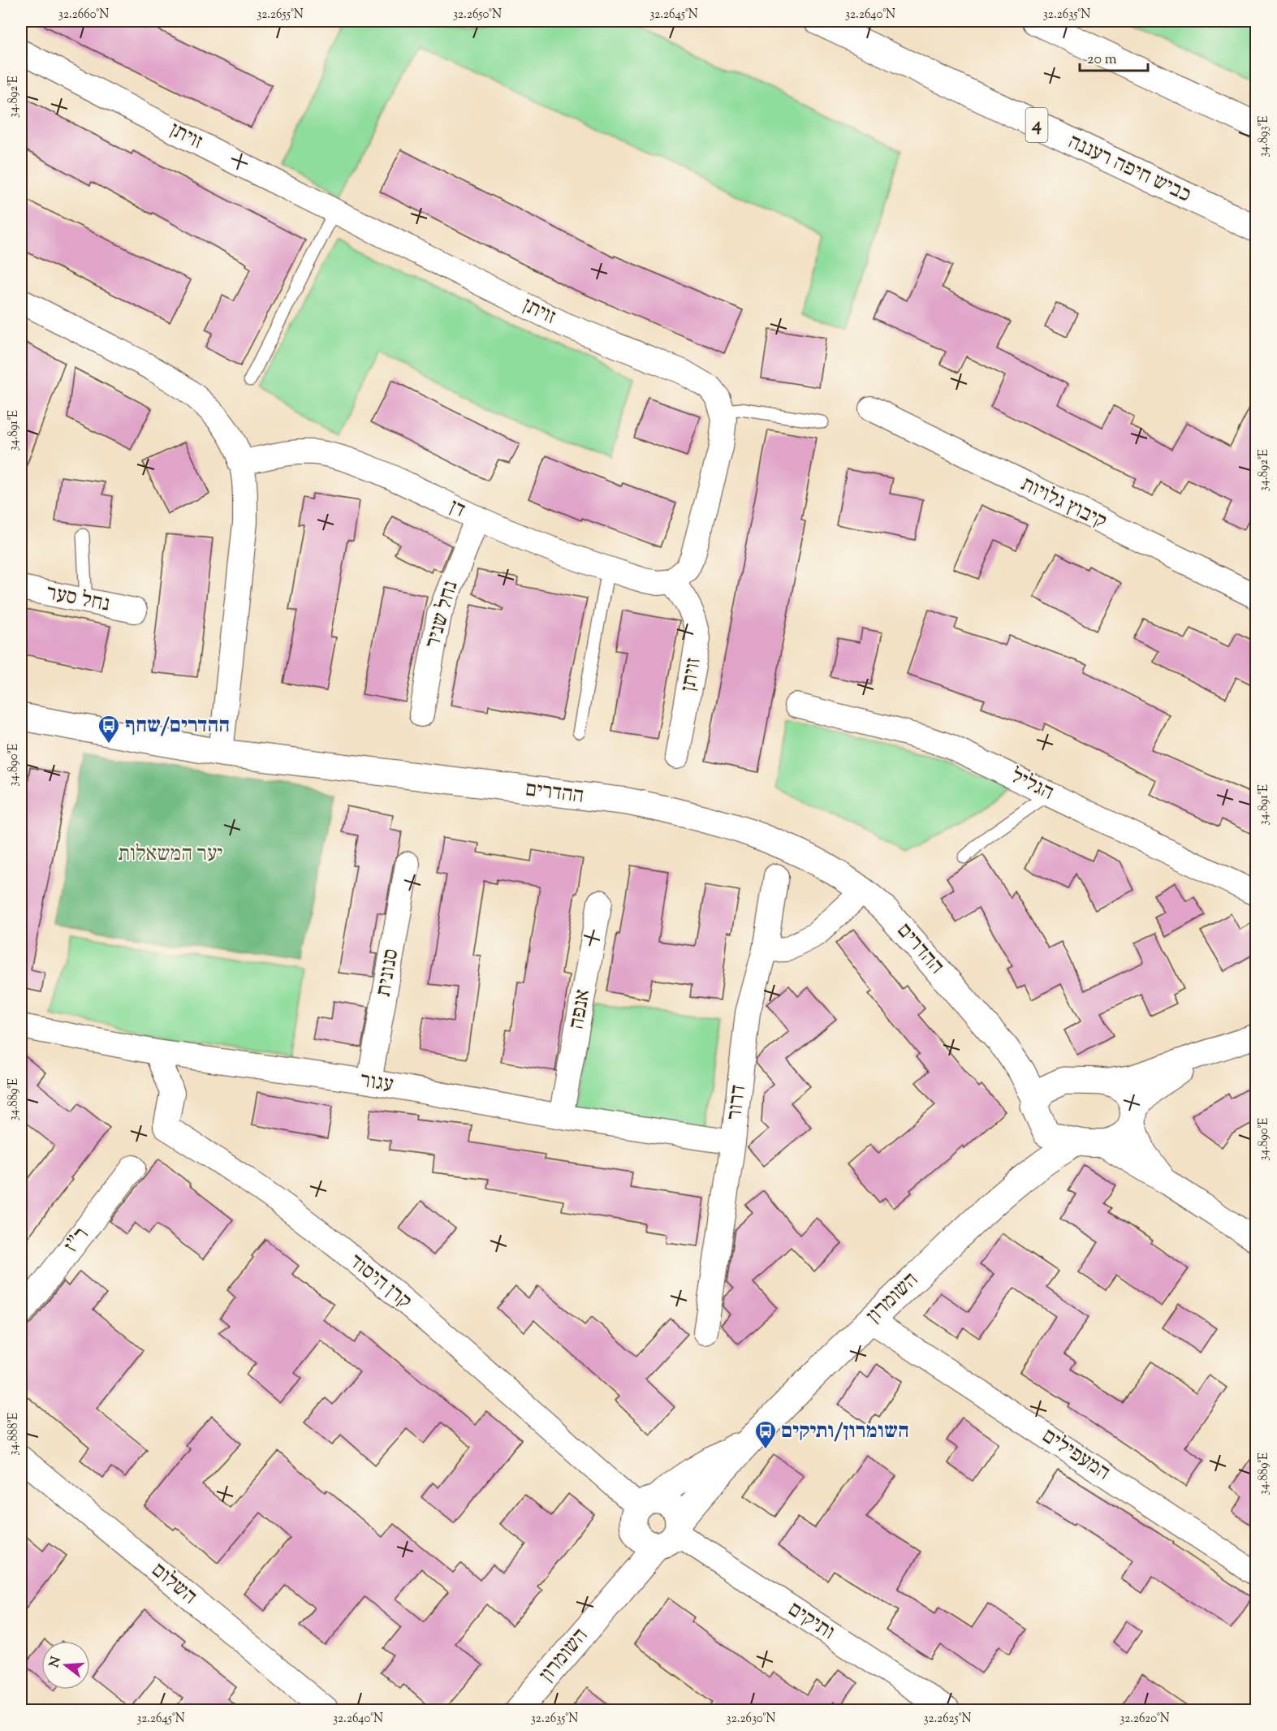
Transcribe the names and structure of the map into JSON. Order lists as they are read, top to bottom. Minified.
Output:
{"streets":{"main road":["4","כביש חיפה רעננה","ההדרים","השומרון"],"street":["זויתן","קיבוץ גלויות","דן","נחל סער","נחל שניר","הגליל","סנונית","אנפה","עגור","דרור","ר\"ז","קרן היסוד","המעפילים","השלום","ותיקים"]},"crossings":[["זויתן","דן"],["דן","נחל שניר"],["ההדרים","השומרון"],["סנונית","עגור"],["אנפה","עגור"],["עגור","דרור"],["עגור","קרן היסוד"],["קרן היסוד","השומרון"],["השומרון","המעפילים"],["השומרון","ותיקים"]],"parks":["יער המשאלות"],"places":{"bus stop":["ההדרים/שחף","השומרון/ותיקים"]},"scale_bar":"20 m","north":"left","coordinates":["32.2660°N","32.2655°N","32.2650°N","32.2645°N","32.2640°N","32.2635°N","34.892°E","34.893°E","34.891°E","34.890°E","34.889°E","34.888°E","32.2630°N","32.2625°N","32.2620°N"]}
